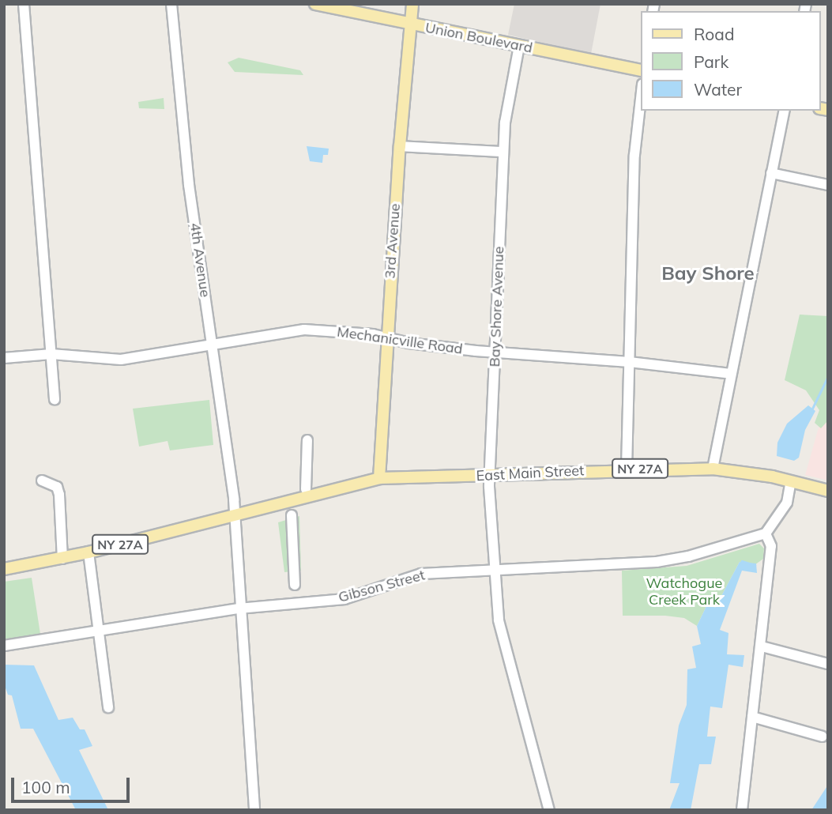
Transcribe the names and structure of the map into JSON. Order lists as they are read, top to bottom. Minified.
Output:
{"streets":{"main road":["Union Boulevard","3rd Avenue","NY 27A","East Main Street"],"street":["4th Avenue","Bay Shore Avenue","Mechanicville Road","Gibson Street"]},"crossings":[["Union Boulevard","3rd Avenue"],["Union Boulevard","Bay Shore Avenue"],["3rd Avenue","Mechanicville Road"],["3rd Avenue","East Main Street"],["4th Avenue","Mechanicville Road"],["4th Avenue","NY 27A"],["4th Avenue","East Main Street"],["4th Avenue","Gibson Street"],["Bay Shore Avenue","Mechanicville Road"],["Bay Shore Avenue","East Main Street"],["Bay Shore Avenue","Gibson Street"],["NY 27A","East Main Street"]],"districts":["Bay Shore"],"parks":["Watchogue Creek Park"],"legend":["Road","Park","Water"],"scale_bar":"100 m"}
